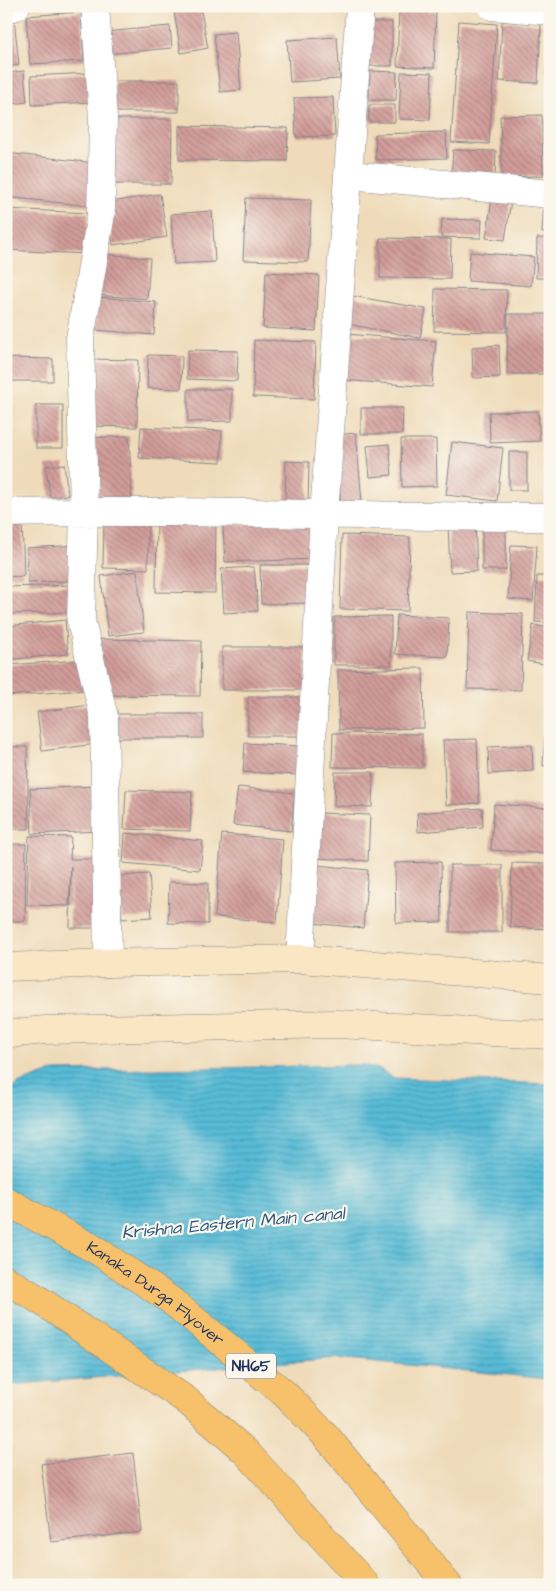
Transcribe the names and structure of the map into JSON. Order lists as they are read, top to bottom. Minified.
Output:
{"streets":{"highway":["Kanaka Durga Flyover","NH65"]},"water":["Krishna Eastern Main canal"]}
